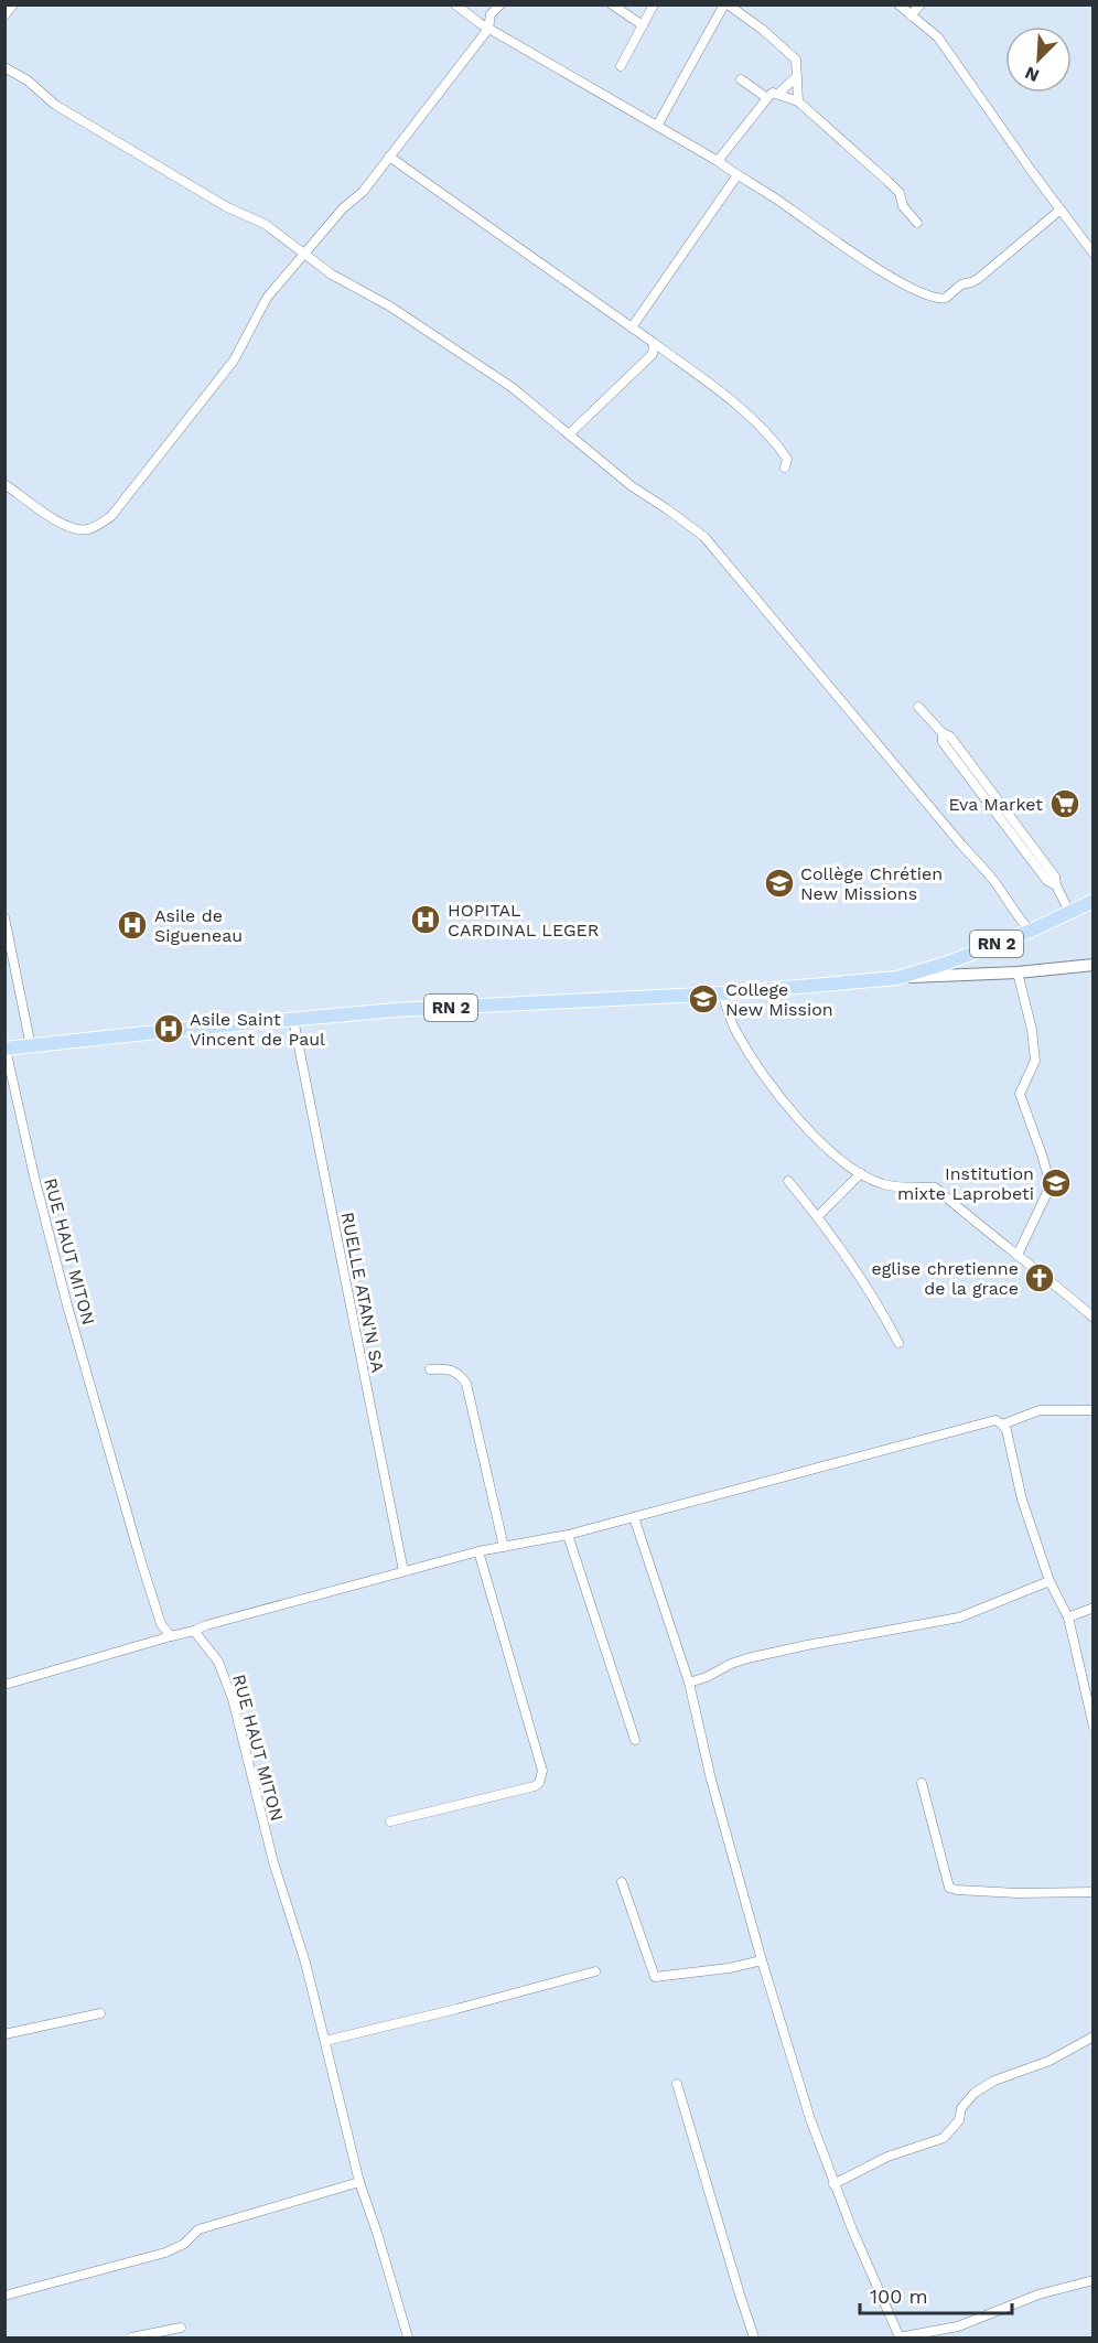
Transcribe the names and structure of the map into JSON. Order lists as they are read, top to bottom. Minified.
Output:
{"streets":{"main road":["RN 2"],"street":["RUE HAUT MITON","RUELLE ATAN'N SA"]},"crossings":[["RN 2","RUE HAUT MITON"],["RN 2","RUELLE ATAN'N SA"]],"places":{"supermarket":["Eva Market"],"school or university":["Collège Chrétien New Missions","College New Mission","Institution mixte Laprobeti"],"hospital":["HOPITAL CARDINAL LEGER","Asile de Sigueneau","Asile Saint Vincent de Paul"],"church":["eglise chretienne de la grace"]},"scale_bar":"100 m","north":"bottom left"}
